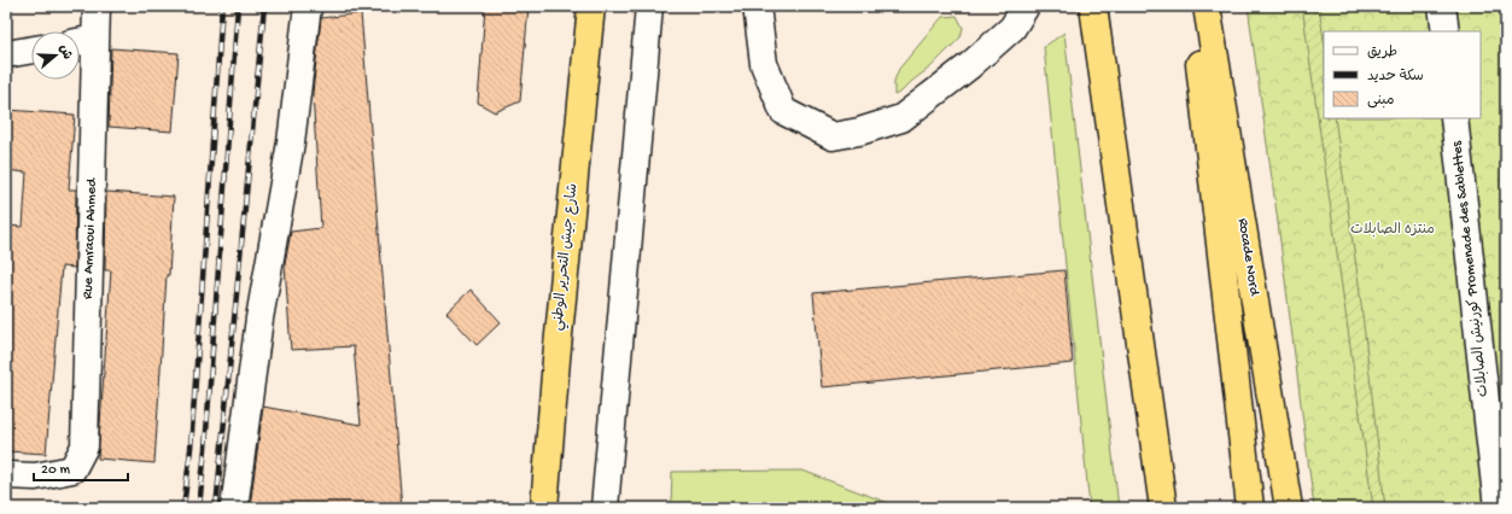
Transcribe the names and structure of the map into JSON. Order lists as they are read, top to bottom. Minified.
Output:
{"streets":{"highway":["شارع جيش التحرير الوطني","Rocade Nord"],"street":["Rue Amraoui Ahmed","كورنيش الصابلات Promenade des Sablettes"]},"parks":["منتزه الصابلات"],"legend":["طريق","سكة حديد","مبنى"],"scale_bar":"20 m","north":"right"}
